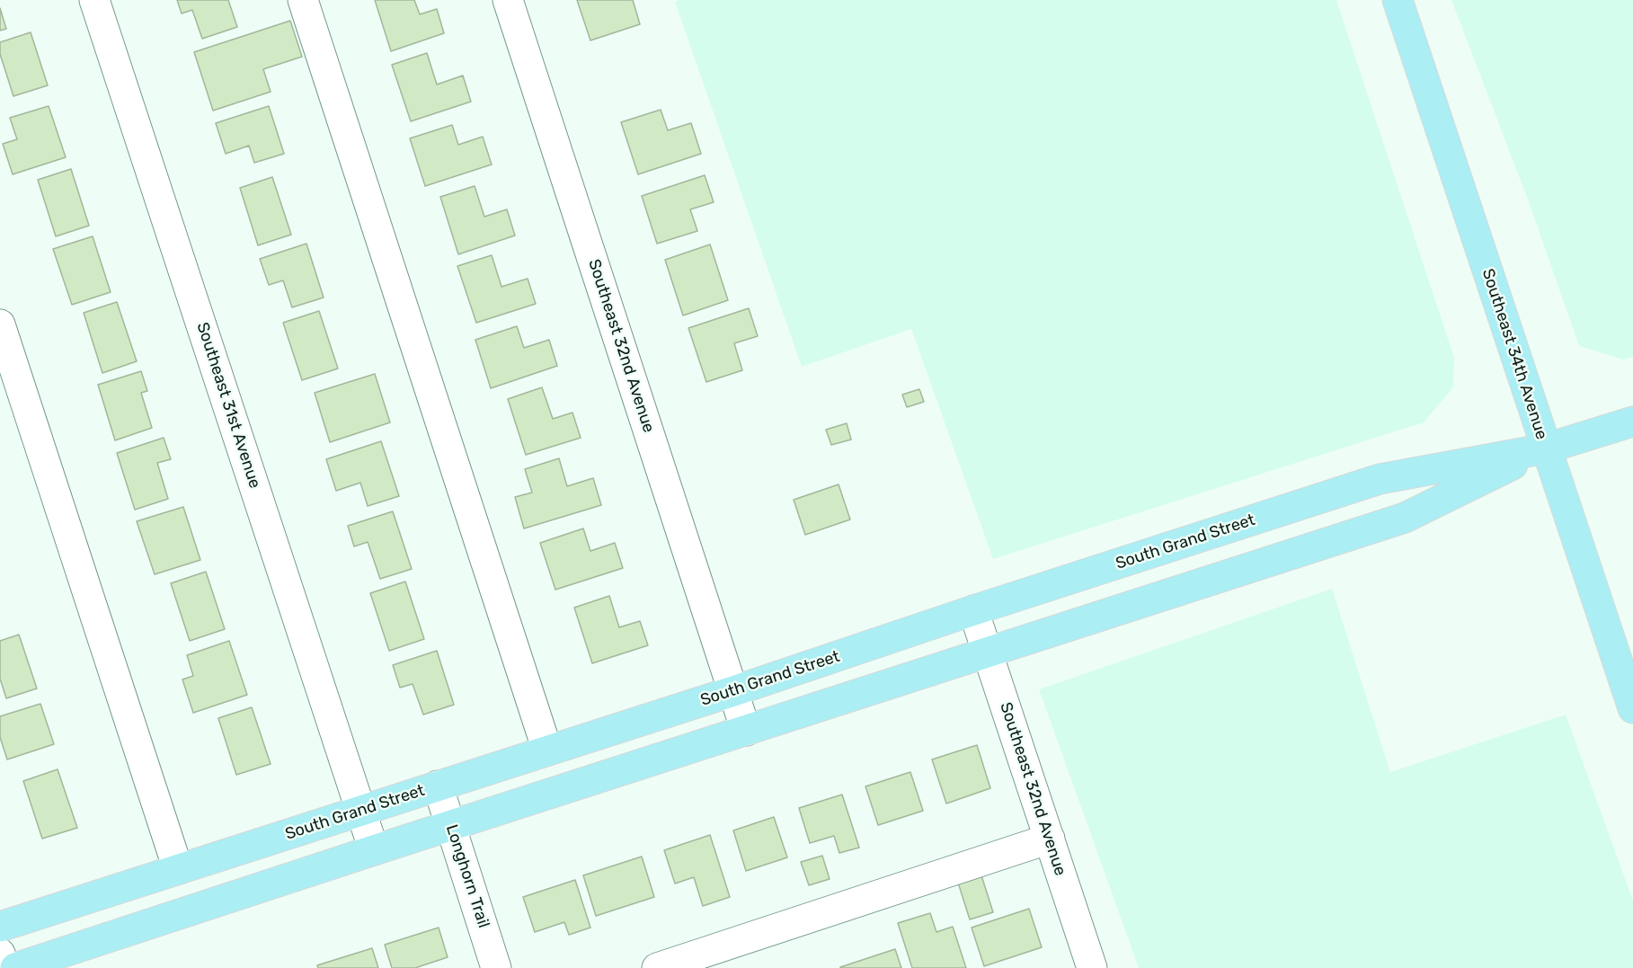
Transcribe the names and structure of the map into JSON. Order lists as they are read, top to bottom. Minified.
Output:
{"streets":{"main road":["Southeast 34th Avenue","South Grand Street"],"street":["Southeast 32nd Avenue","Southeast 31st Avenue","Longhorn Trail"]},"crossings":[["Southeast 32nd Avenue","South Grand Street"],["Southeast 34th Avenue","South Grand Street"],["Southeast 31st Avenue","South Grand Street"],["South Grand Street","Longhorn Trail"]]}
